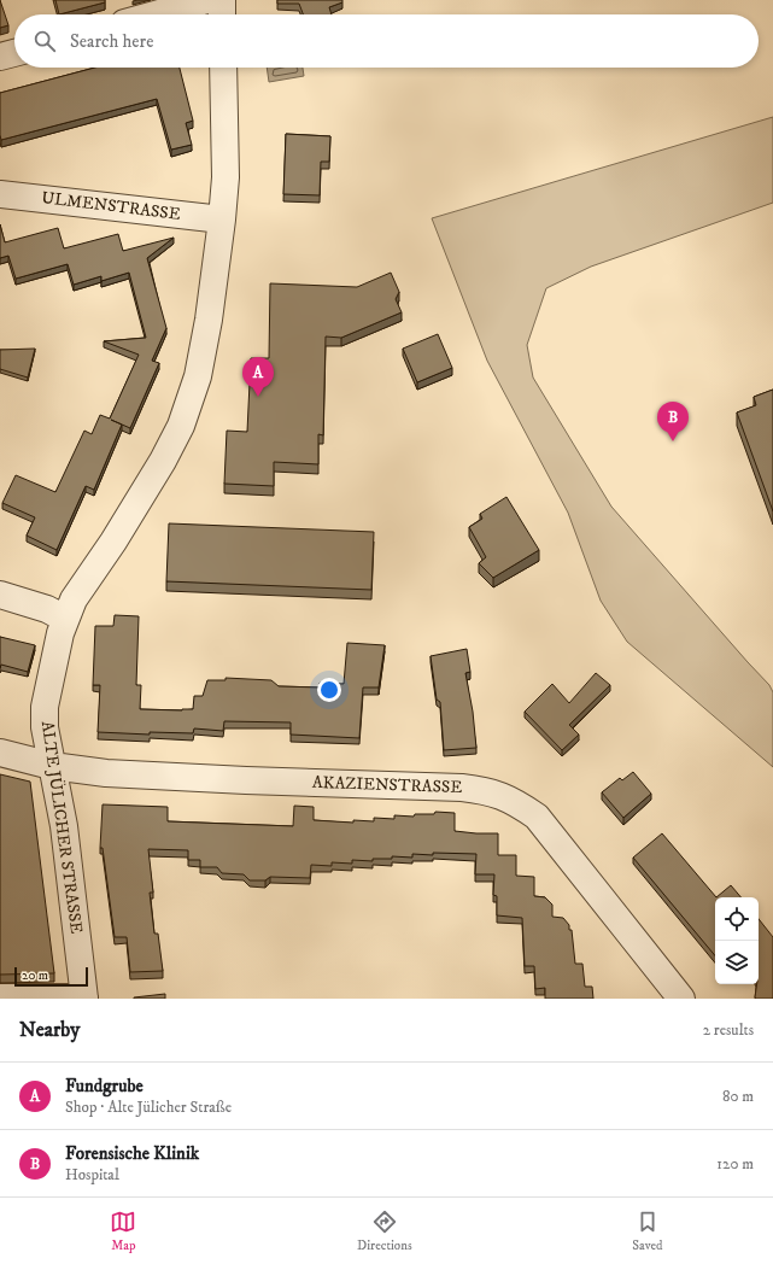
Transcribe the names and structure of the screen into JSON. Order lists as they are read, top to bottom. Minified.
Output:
{"streets":{"street":["ULMENSTRASSE","AKAZIENSTRASSE","ALTE JÜLICHER STRASSE"]},"crossings":[["ULMENSTRASSE","ALTE JÜLICHER STRASSE"],["AKAZIENSTRASSE","ALTE JÜLICHER STRASSE"]],"scale_bar":"20 m","page":{"search":"Search here","pins":["A","B"],"scale":"20 m","heading":["Nearby","2 results"],"list":[{"mark":"A","name":"Fundgrube","note":"Shop · Alte Jülicher Straße","value":"80 m"},{"mark":"B","name":"Forensische Klinik","note":"Hospital","value":"120 m"}],"nav":["Map","Directions","Saved"]}}
